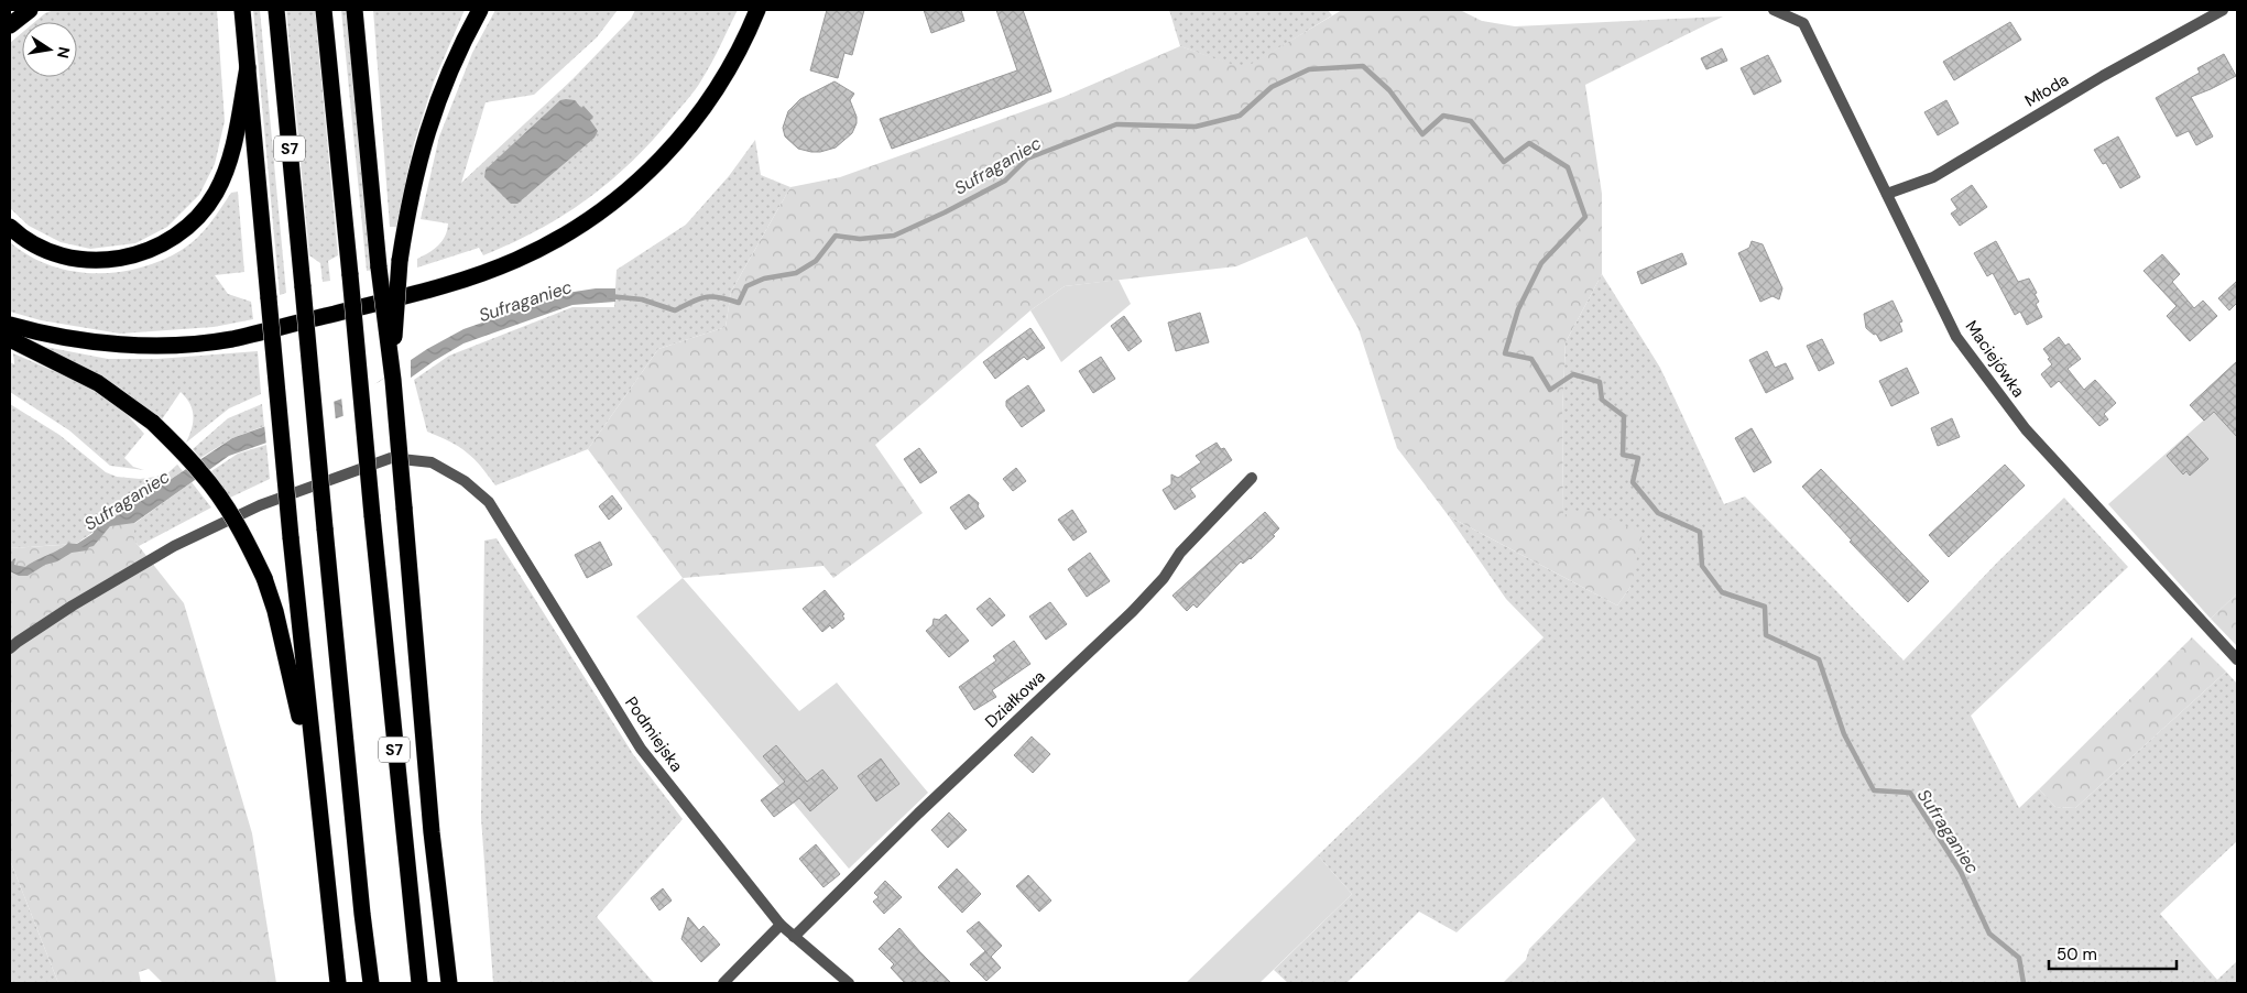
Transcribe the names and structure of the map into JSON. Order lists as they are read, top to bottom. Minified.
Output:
{"streets":{"highway":["S7"],"street":["Młoda","Maciejówka","Działkowa","Podmiejska"]},"crossings":[["Młoda","Maciejówka"],["Działkowa","Podmiejska"]],"water":["Sufraganiec"],"scale_bar":"50 m","north":"right"}
